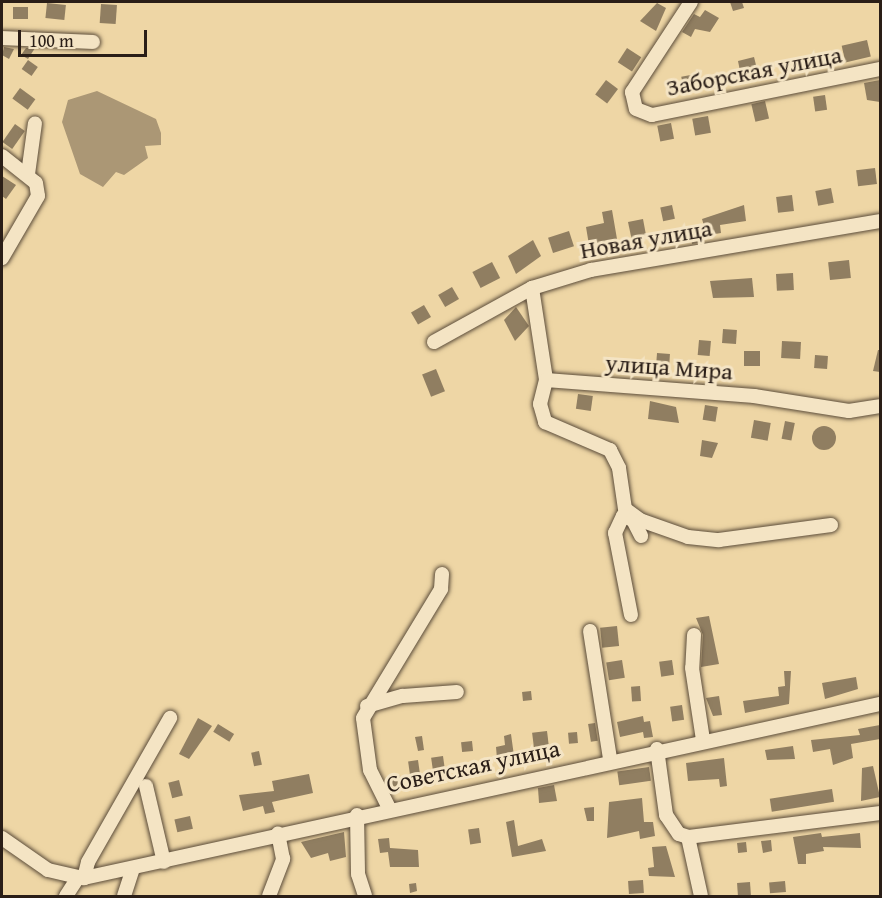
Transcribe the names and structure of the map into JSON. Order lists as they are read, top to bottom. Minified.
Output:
{"streets":{"street":["Заборская улица","Новая улица","улица Мира","Советская улица"]},"scale_bar":"100 m"}
